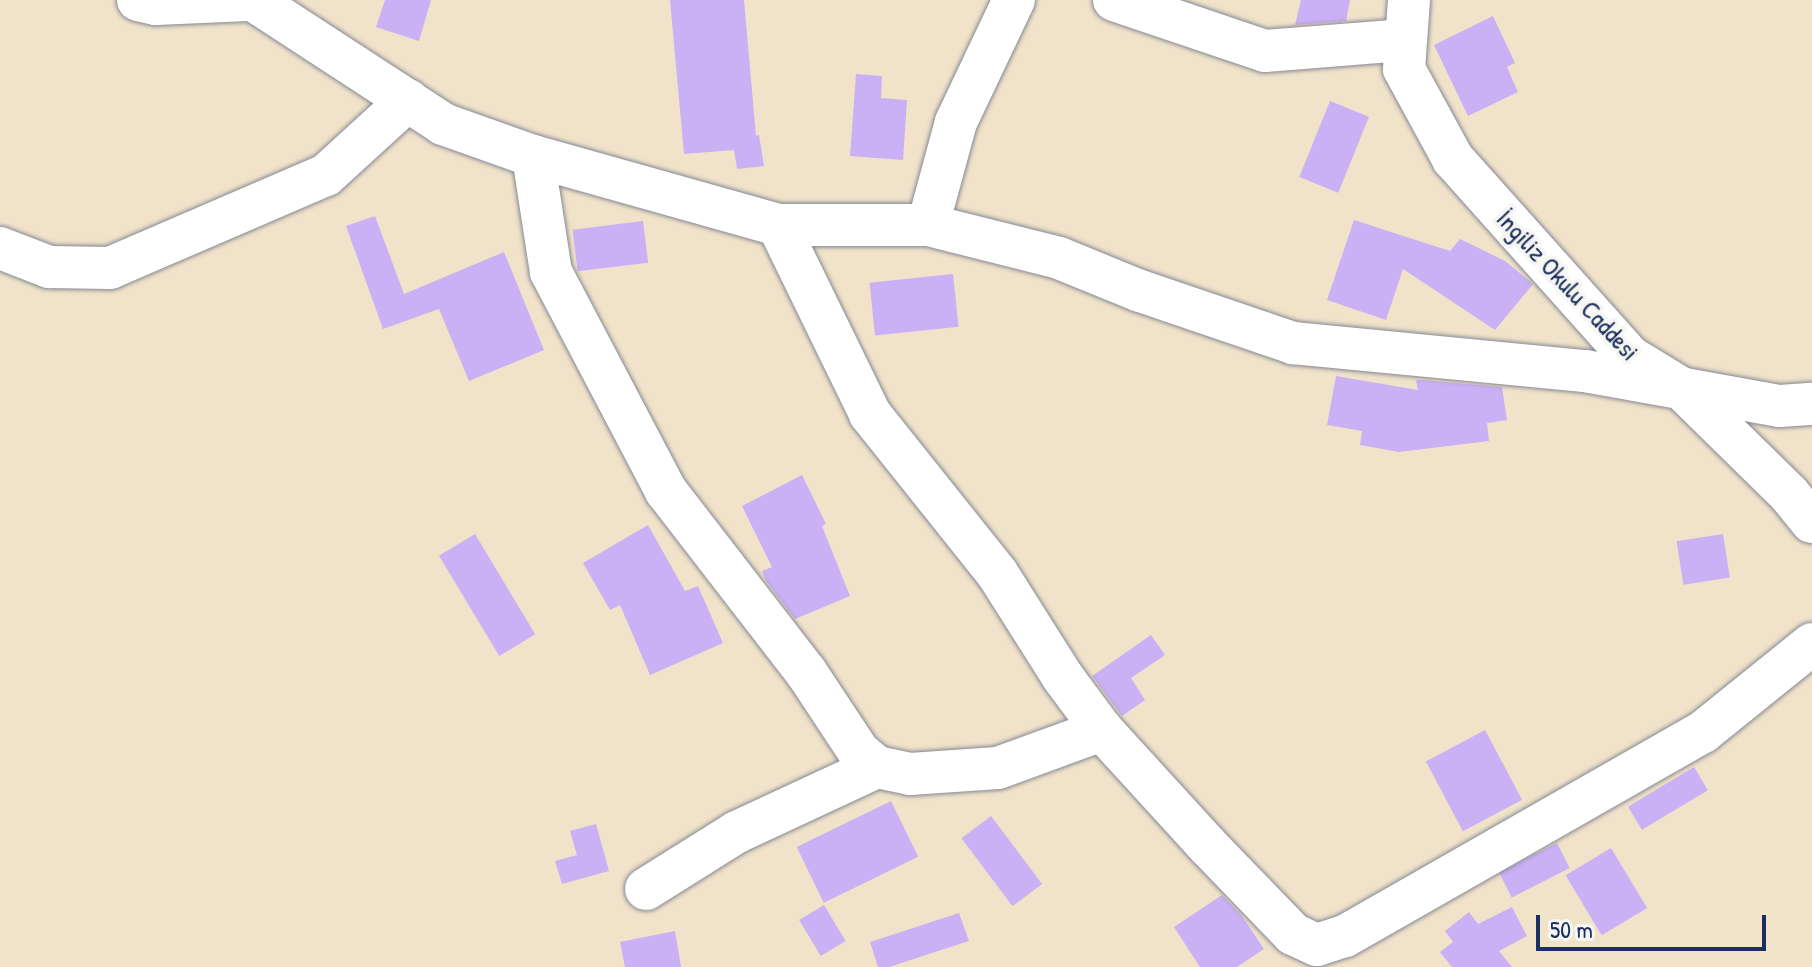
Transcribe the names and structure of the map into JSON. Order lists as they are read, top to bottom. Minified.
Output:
{"streets":{"street":["İngiliz Okulu Caddesi"]},"scale_bar":"50 m"}
